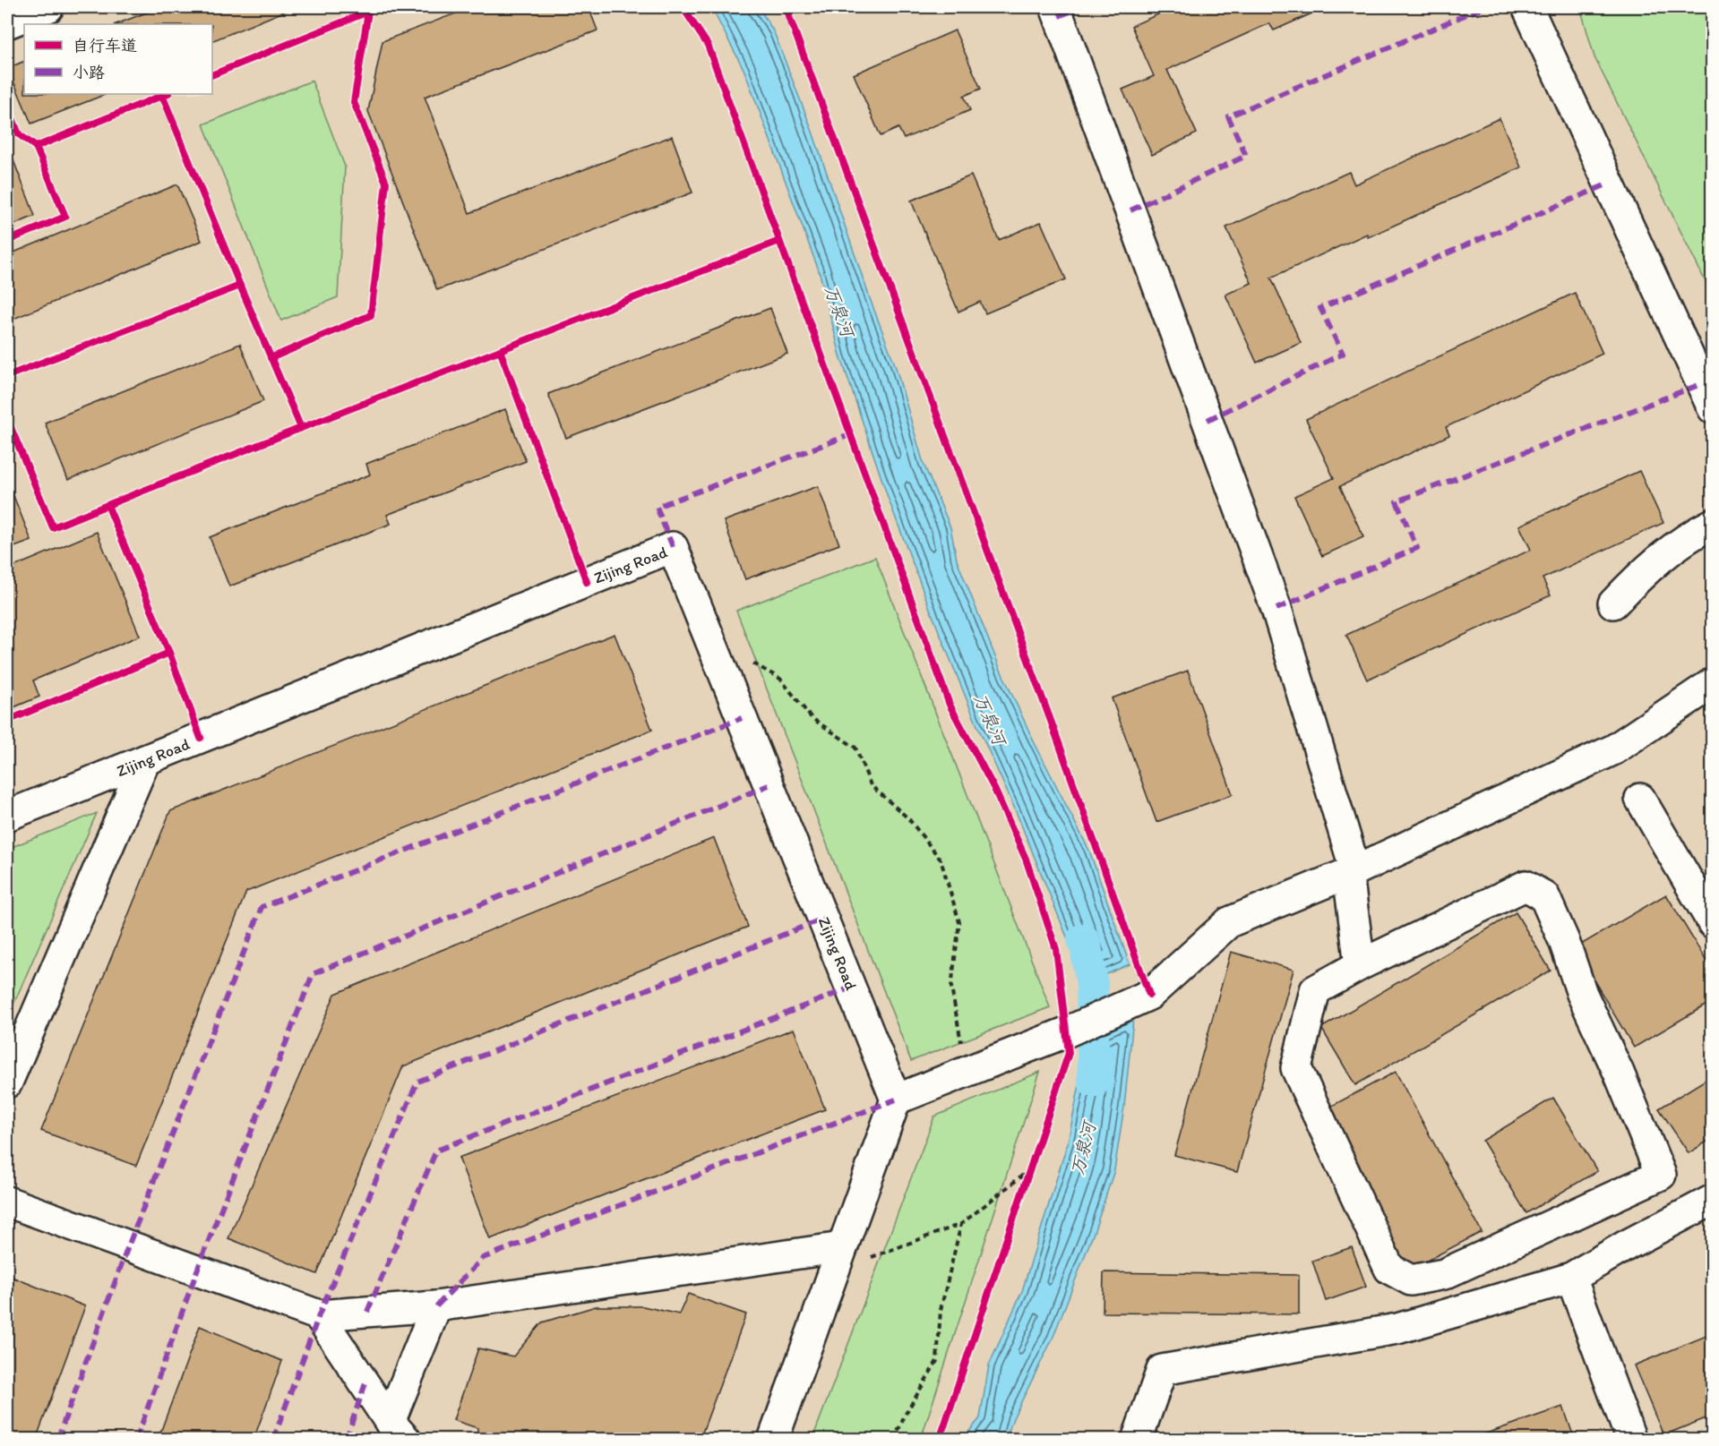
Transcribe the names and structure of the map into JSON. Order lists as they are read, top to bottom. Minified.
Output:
{"streets":{"street":["Zijing Road"]},"water":["万泉河"],"legend":["自行车道","小路"]}
